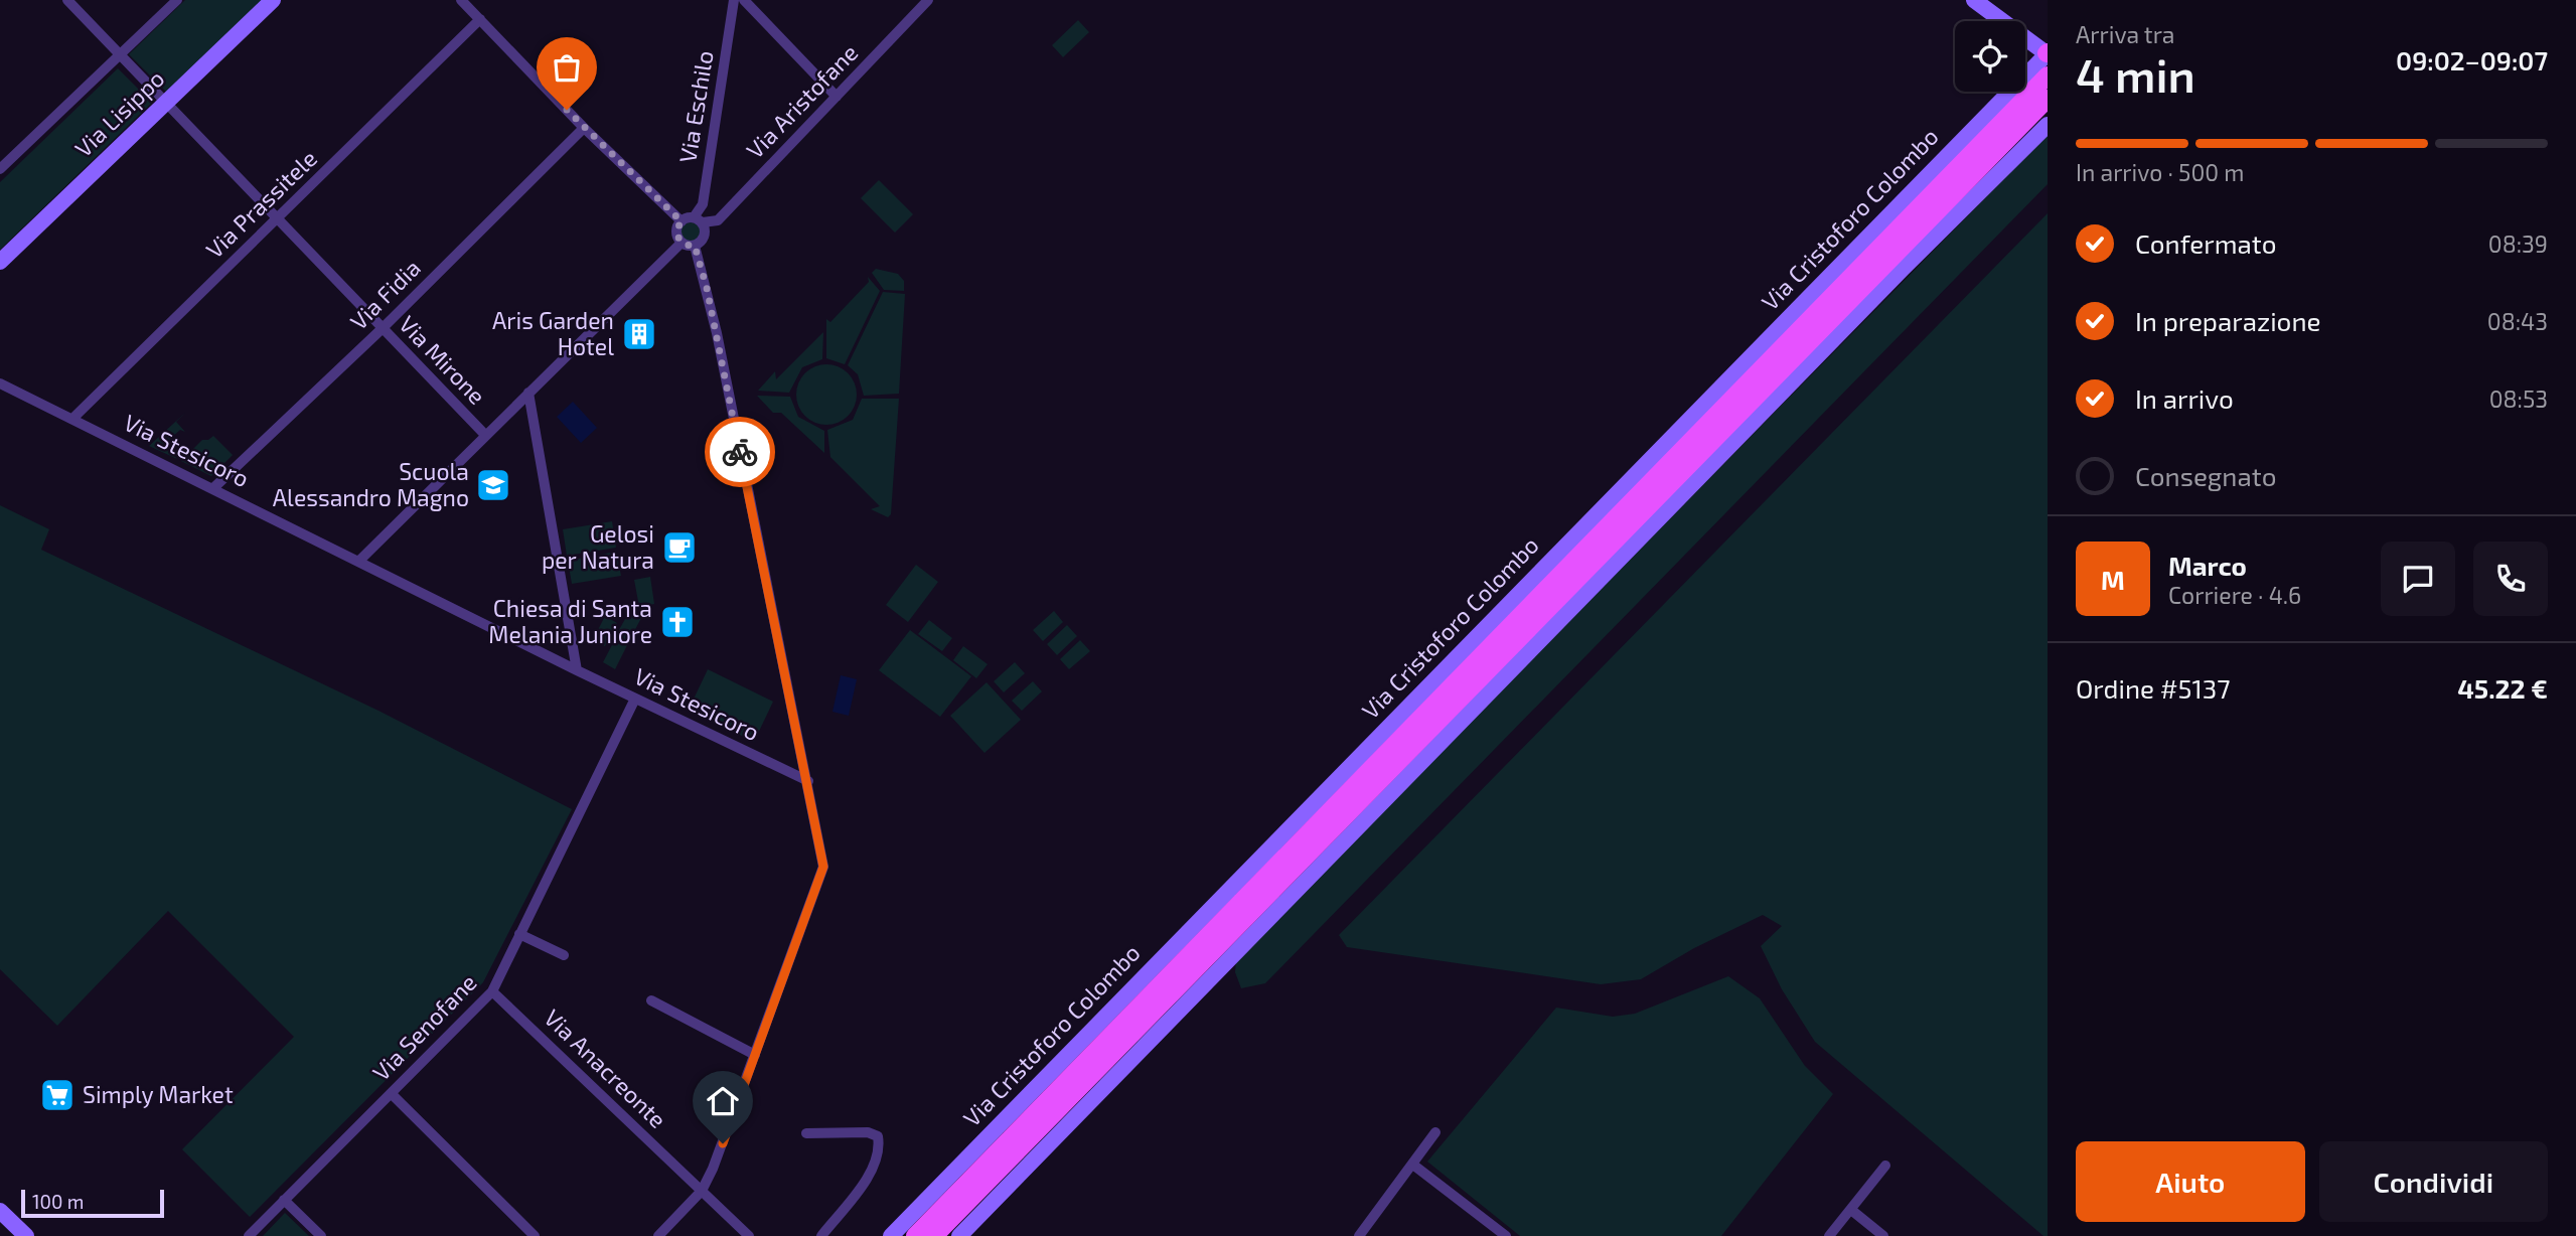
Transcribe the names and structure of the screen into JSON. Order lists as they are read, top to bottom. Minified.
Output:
{"streets":{"main road":["Via Cristoforo Colombo"],"street":["Via Aristofane","Via Eschilo","Via Lisippo","Via Prassitele","Via Fidia","Via Mirone","Via Stesicoro","Via Senofane","Via Anacreonte"]},"crossings":[["Via Aristofane","Via Eschilo"],["Via Lisippo","Via Mirone"],["Via Prassitele","Via Mirone"],["Via Prassitele","Via Stesicoro"],["Via Fidia","Via Mirone"],["Via Fidia","Via Stesicoro"],["Via Stesicoro","Via Senofane"],["Via Senofane","Via Anacreonte"]],"places":{"building":["Aris Garden Hotel"],"school or university":["Scuola Alessandro Magno"],"cafe":["Gelosi per Natura"],"church":["Chiesa di Santa Melania Juniore"],"supermarket":["Simply Market"]},"scale_bar":"100 m","page":{"heading":["4 min","Arriva tra","09:02–09:07"],"panel":["Marco","Corriere · 4.6","Ordine #5137","45.22 €"],"bar":"In arrivo · 500 m","list":[["Confermato","08:39"],["In preparazione","08:43"],["In arrivo","08:53"],"Consegnato"],"round":"M","buttons":["Aiuto","Condividi"],"scale":"100 m"}}
